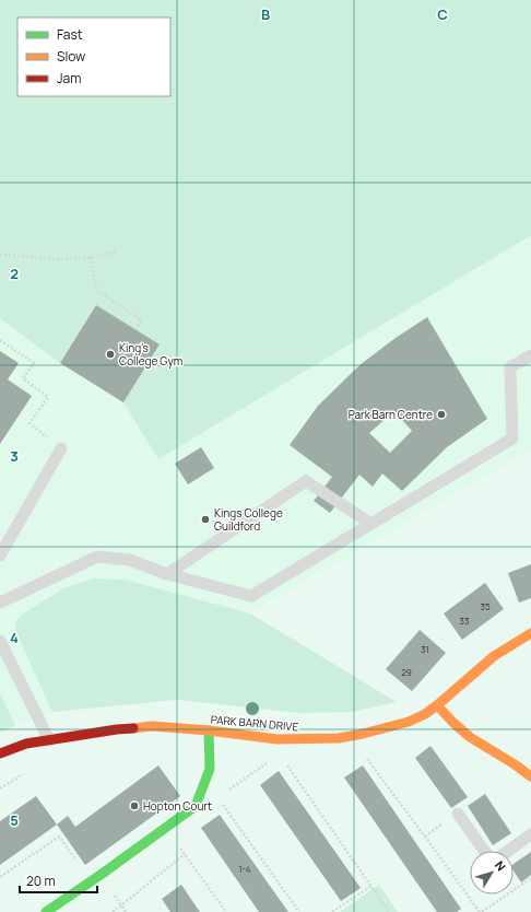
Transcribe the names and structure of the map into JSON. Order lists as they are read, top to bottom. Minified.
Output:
{"streets":{"street":["PARK BARN DRIVE"]},"places":["King's College Gym","Park Barn Centre","Kings College Guildford","Hopton Court"],"house_numbers":["35","33","31","29","1-4"],"legend":["Fast","Slow","Jam"],"scale_bar":"20 m","north":"top right","grid":{"columns":["B","C"],"rows":["2","3","4","5"]}}
